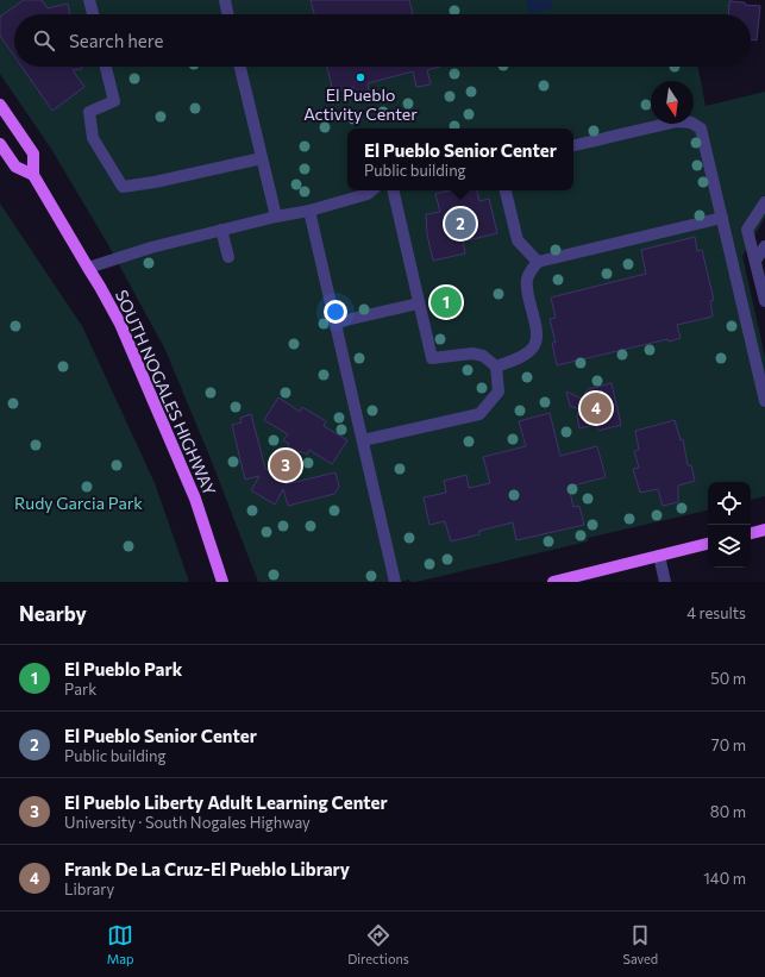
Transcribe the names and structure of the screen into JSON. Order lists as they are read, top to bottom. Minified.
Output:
{"streets":{"main road":["SOUTH NOGALES HIGHWAY"]},"parks":["Rudy Garcia Park"],"places":["El Pueblo Activity Center"],"north":"bottom","page":{"search":"Search here","popup":["El Pueblo Senior Center","Public building"],"pins":["2","1","4","3"],"heading":["Nearby","4 results"],"list":[{"mark":"1","name":"El Pueblo Park","note":"Park","value":"50 m"},{"mark":"2","name":"El Pueblo Senior Center","note":"Public building","value":"70 m"},{"mark":"3","name":"El Pueblo Liberty Adult Learning Center","note":"University · South Nogales Highway","value":"80 m"},{"mark":"4","name":"Frank De La Cruz-El Pueblo Library","note":"Library","value":"140 m"}],"nav":["Map","Directions","Saved"]}}
